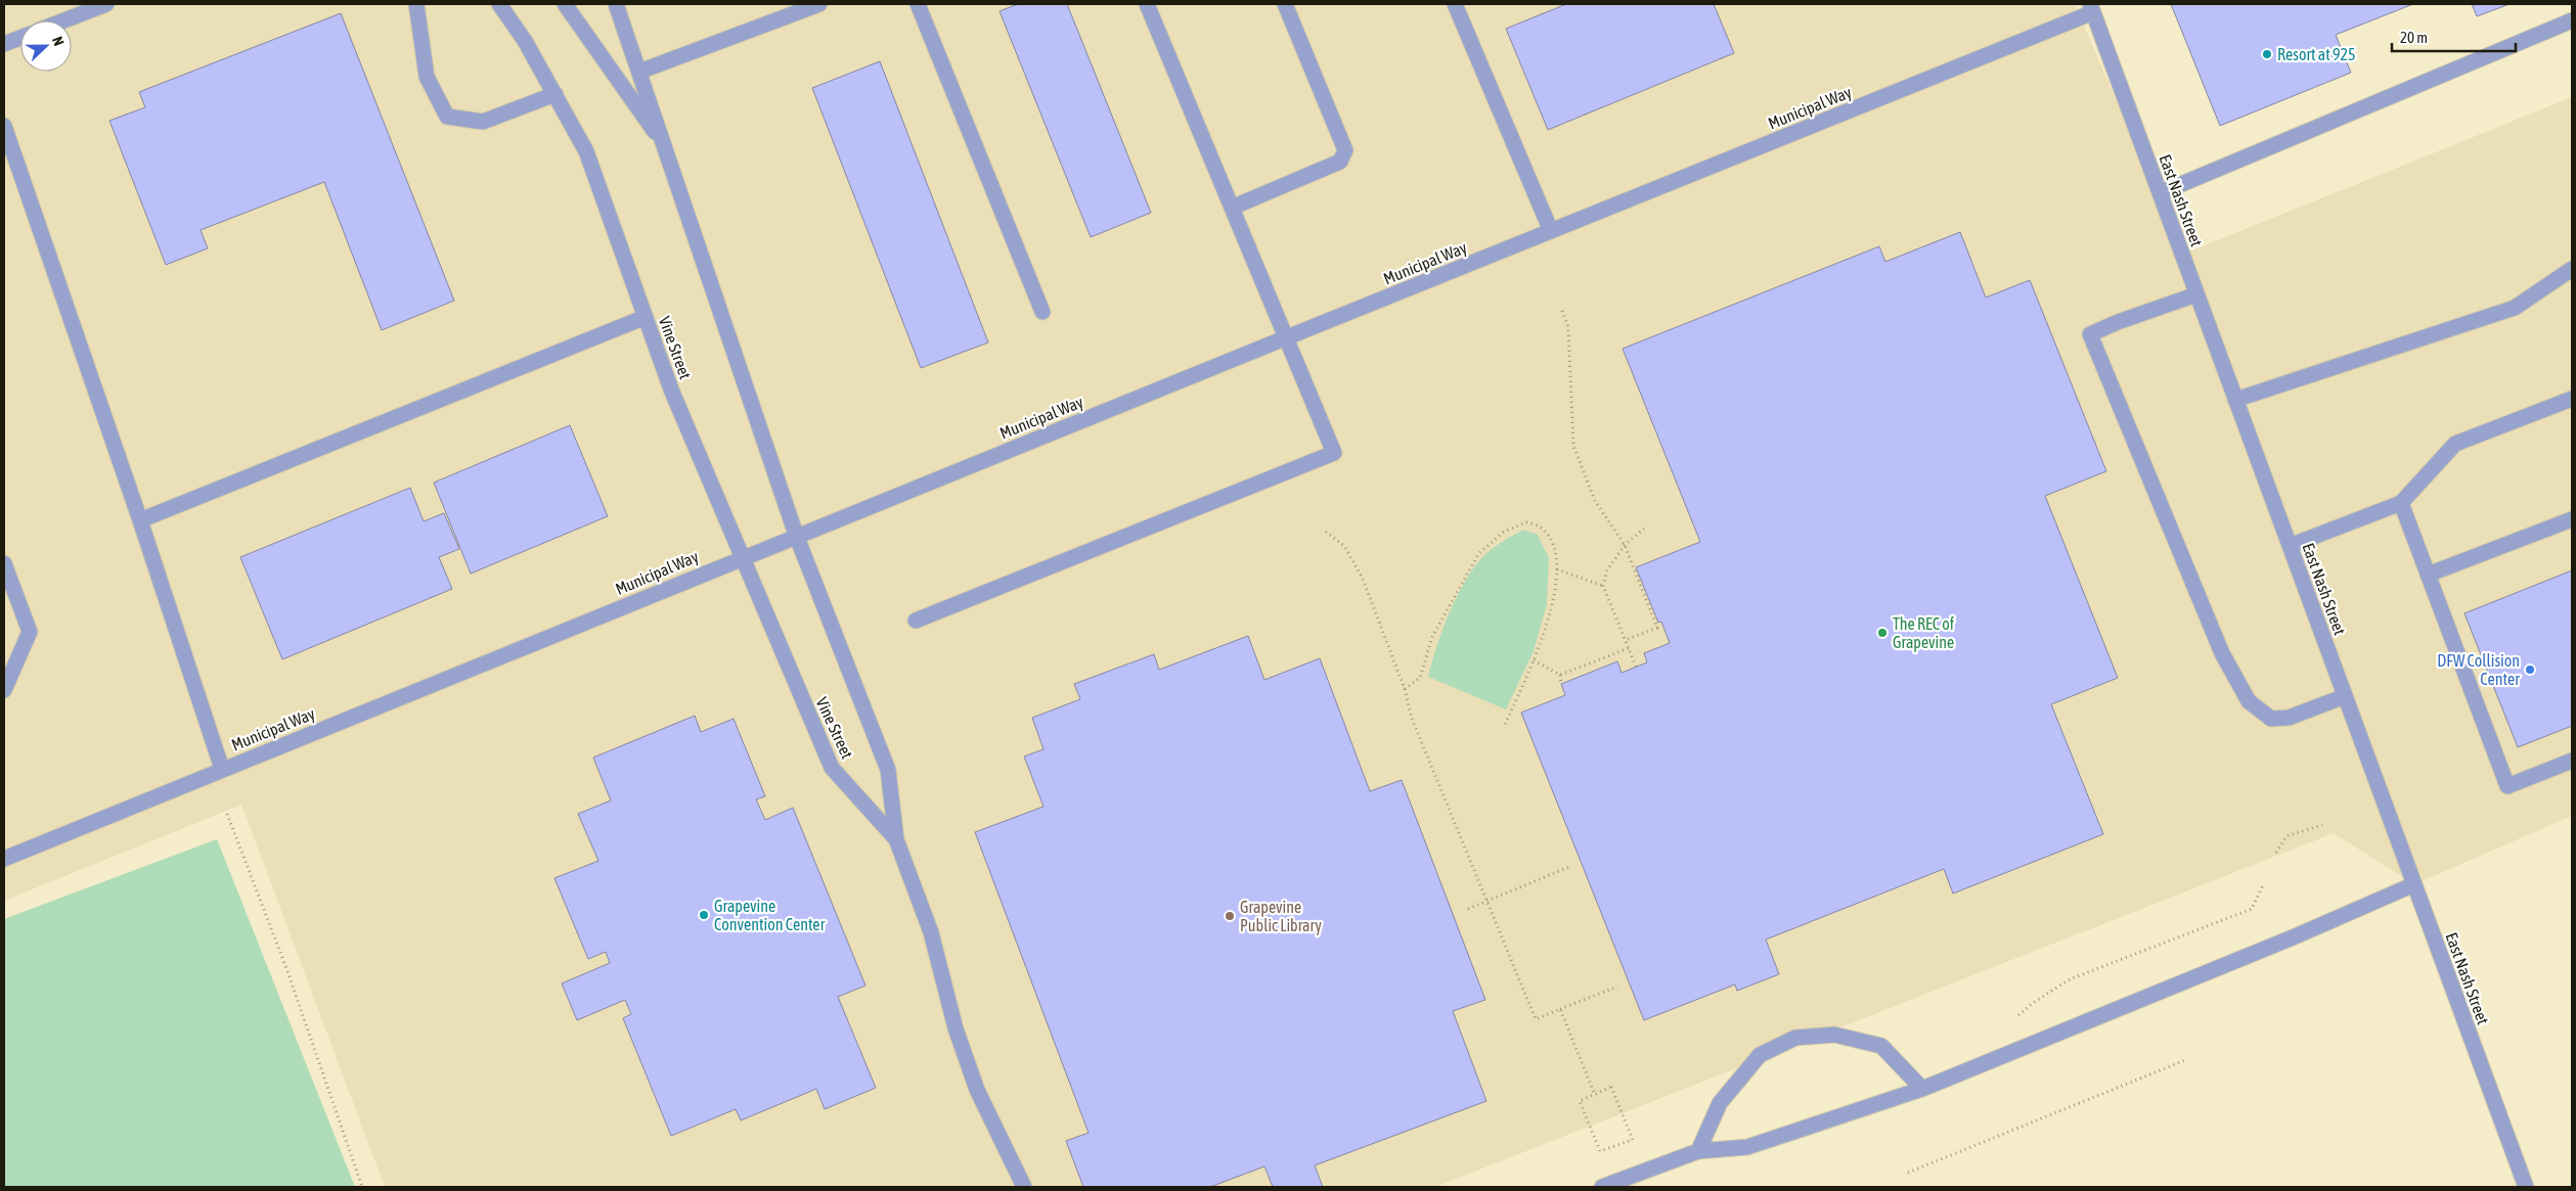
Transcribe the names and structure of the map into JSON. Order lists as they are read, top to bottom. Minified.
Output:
{"streets":{"street":["Municipal Way","East Nash Street","Vine Street"]},"crossings":[["Municipal Way","East Nash Street"],["Municipal Way","Vine Street"]],"places":["Resort at 925","The REC of Grapevine","DFW Collision Center","Grapevine Convention Center","Grapevine Public Library"],"scale_bar":"20 m","north":"right"}
